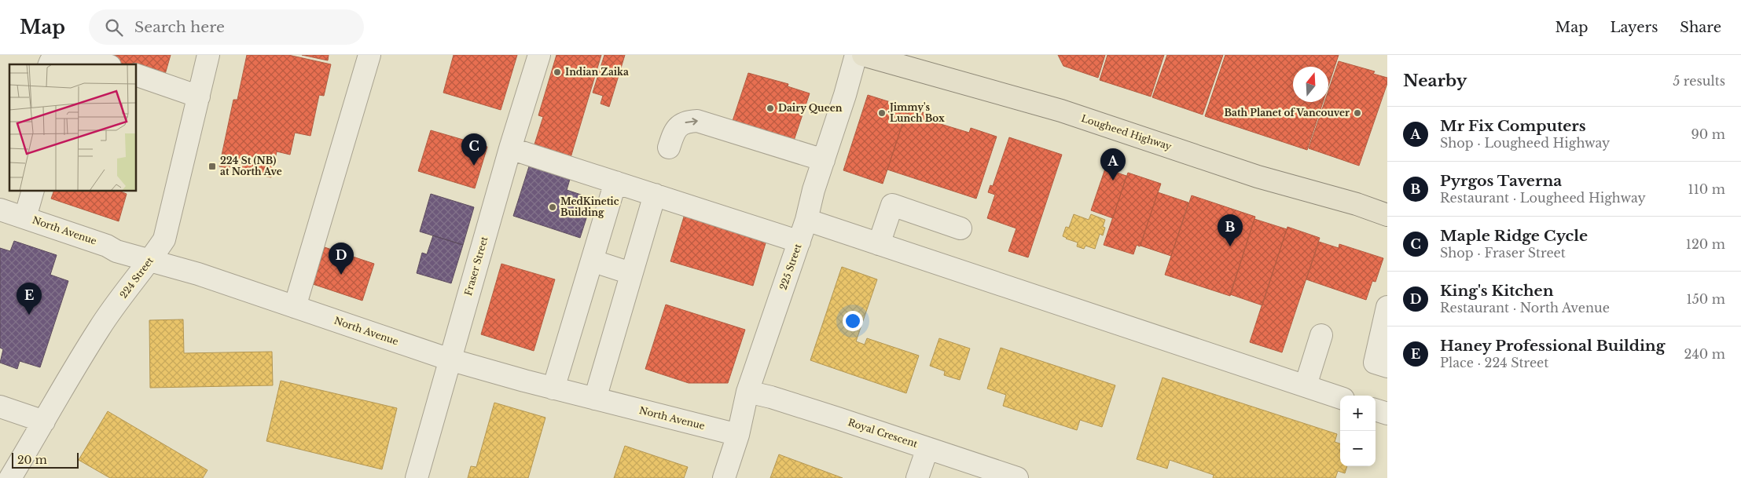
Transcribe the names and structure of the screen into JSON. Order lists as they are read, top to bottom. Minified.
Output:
{"streets":{"main road":["Lougheed Highway"],"street":["North Avenue","Fraser Street","225 Street","224 Street","Royal Crescent"]},"crossings":[["North Avenue","Fraser Street"],["North Avenue","225 Street"],["North Avenue","224 Street"],["225 Street","Royal Crescent"]],"places":{"other":["Indian Zaika","Dairy Queen","Jimmy's Lunch Box","Bath Planet of Vancouver","MedKinetic Building"],"transit":["224 St (NB) at North Ave"]},"scale_bar":"20 m","north":"top","page":{"header":"Map","search":"Search here","nav":["Map","Layers","Share"],"heading":["Nearby","5 results"],"list":[{"mark":"A","name":"Mr Fix Computers","note":"Shop · Lougheed Highway","value":"90 m"},{"mark":"B","name":"Pyrgos Taverna","note":"Restaurant · Lougheed Highway","value":"110 m"},{"mark":"C","name":"Maple Ridge Cycle","note":"Shop · Fraser Street","value":"120 m"},{"mark":"D","name":"King's Kitchen","note":"Restaurant · North Avenue","value":"150 m"},{"mark":"E","name":"Haney Professional Building","note":"Place · 224 Street","value":"240 m"}],"pins":["C","A","B","D","E"],"map_buttons":["+","−"],"scale":"20 m"}}
